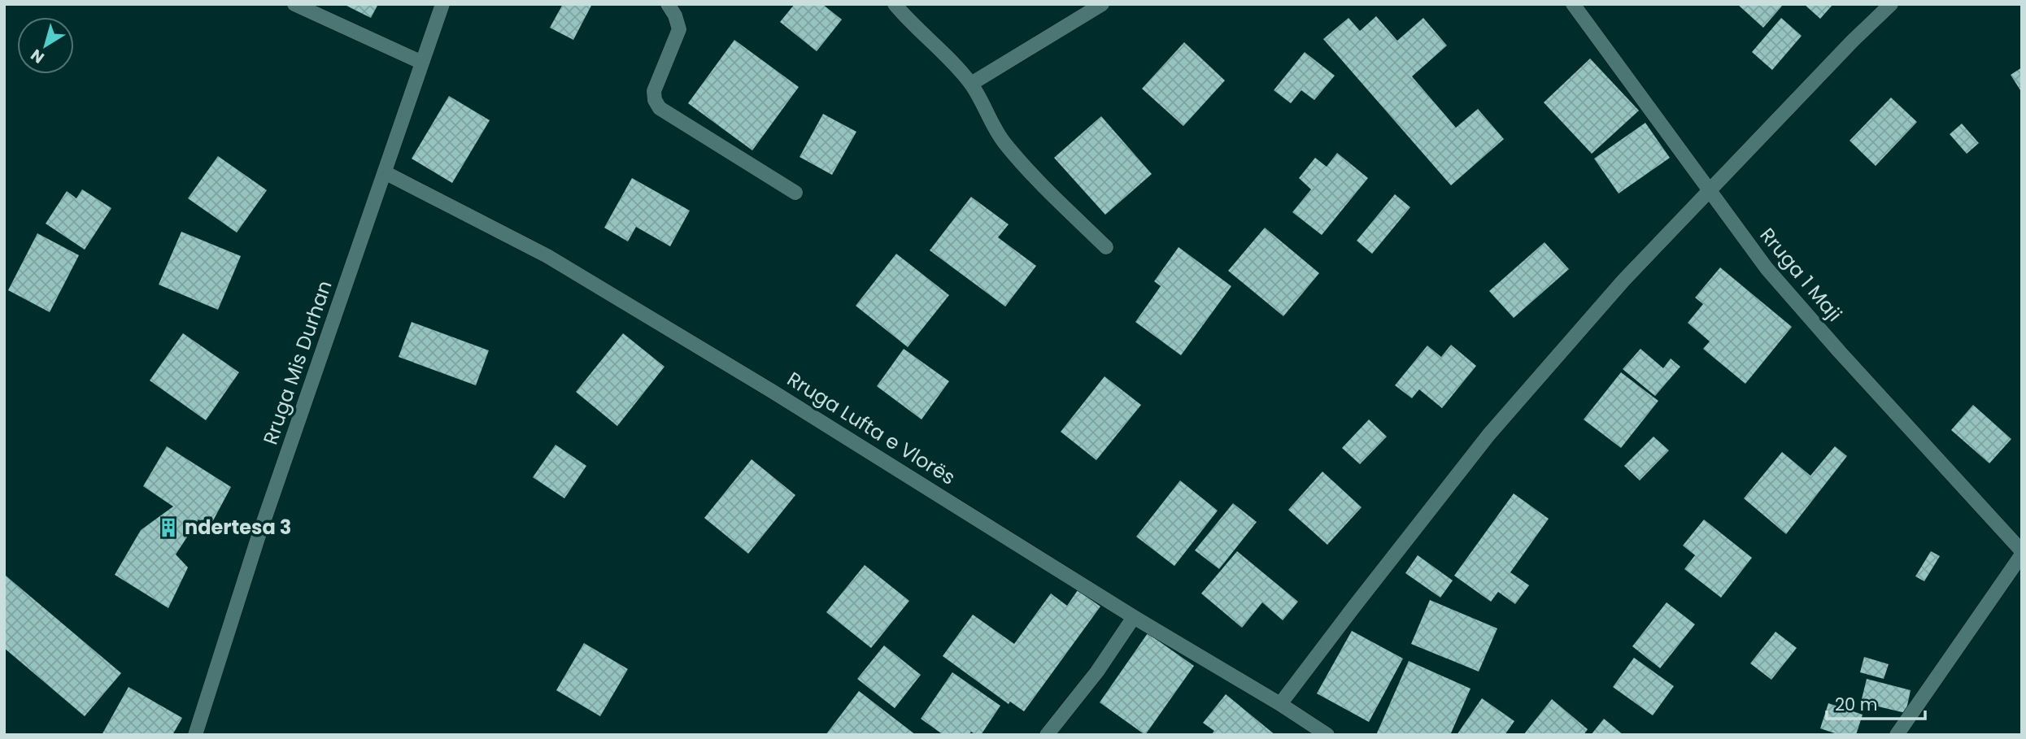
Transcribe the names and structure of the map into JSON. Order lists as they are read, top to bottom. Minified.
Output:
{"streets":{"street":["Rruga 1 Maji","Rruga Mis Durhan","Rruga Lufta e Vlorës"]},"crossings":[["Rruga Mis Durhan","Rruga Lufta e Vlorës"]],"places":{"building":["ndertesa 3"]},"scale_bar":"20 m","north":"bottom left"}
